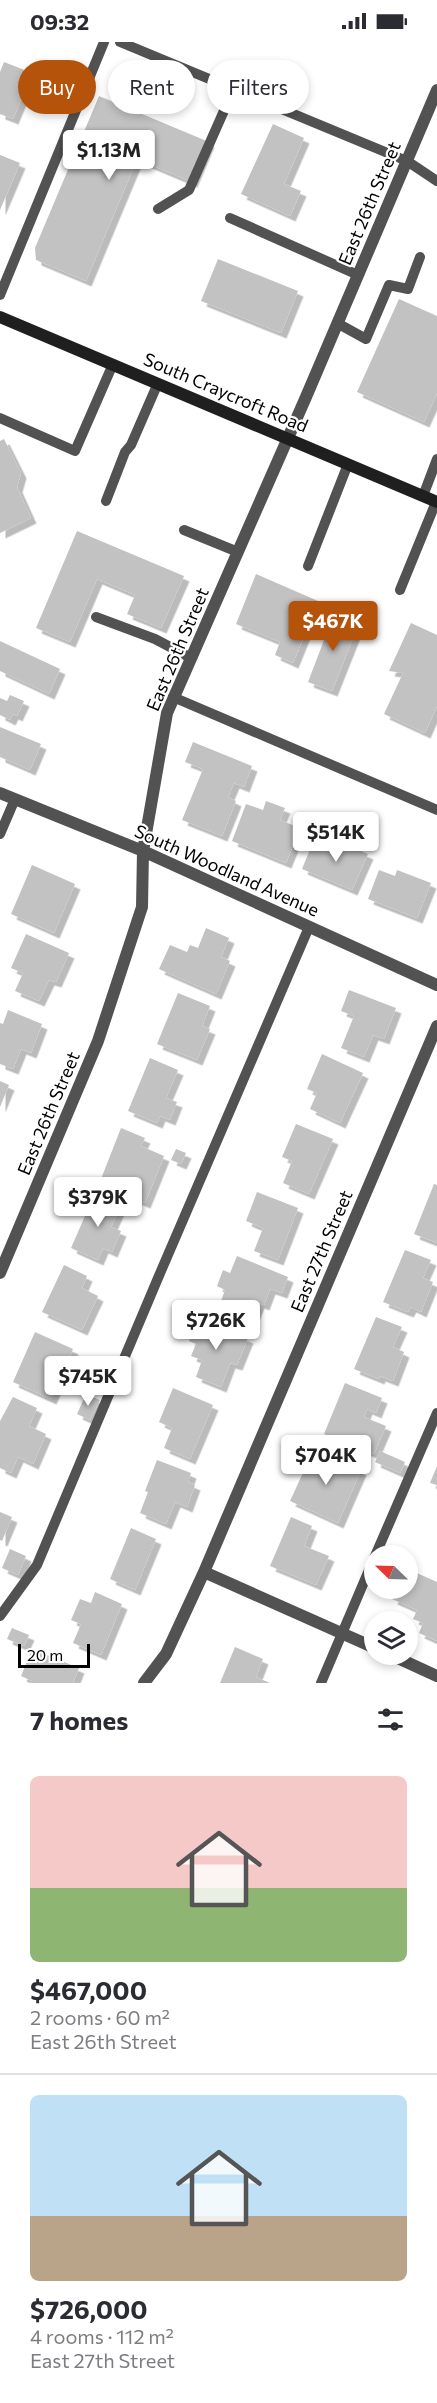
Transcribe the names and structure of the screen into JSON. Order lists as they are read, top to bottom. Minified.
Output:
{"streets":{"main road":["South Craycroft Road"],"street":["East 26th Street","South Woodland Avenue","East 27th Street"]},"crossings":[["East 26th Street","South Craycroft Road"],["East 26th Street","South Woodland Avenue"]],"scale_bar":"20 m","north":"top left","page":{"status":"09:32","chip":["Buy","Rent","Filters"],"price":["$1.13M","$467K","$514K","$379K","$726K","$745K","$704K"],"scale":"20 m","heading":"7 homes","list":[{"name":"$467,000","note":"2 rooms · 60 m² · East 26th Street"},{"name":"$726,000","note":"4 rooms · 112 m² · East 27th Street"}]}}
